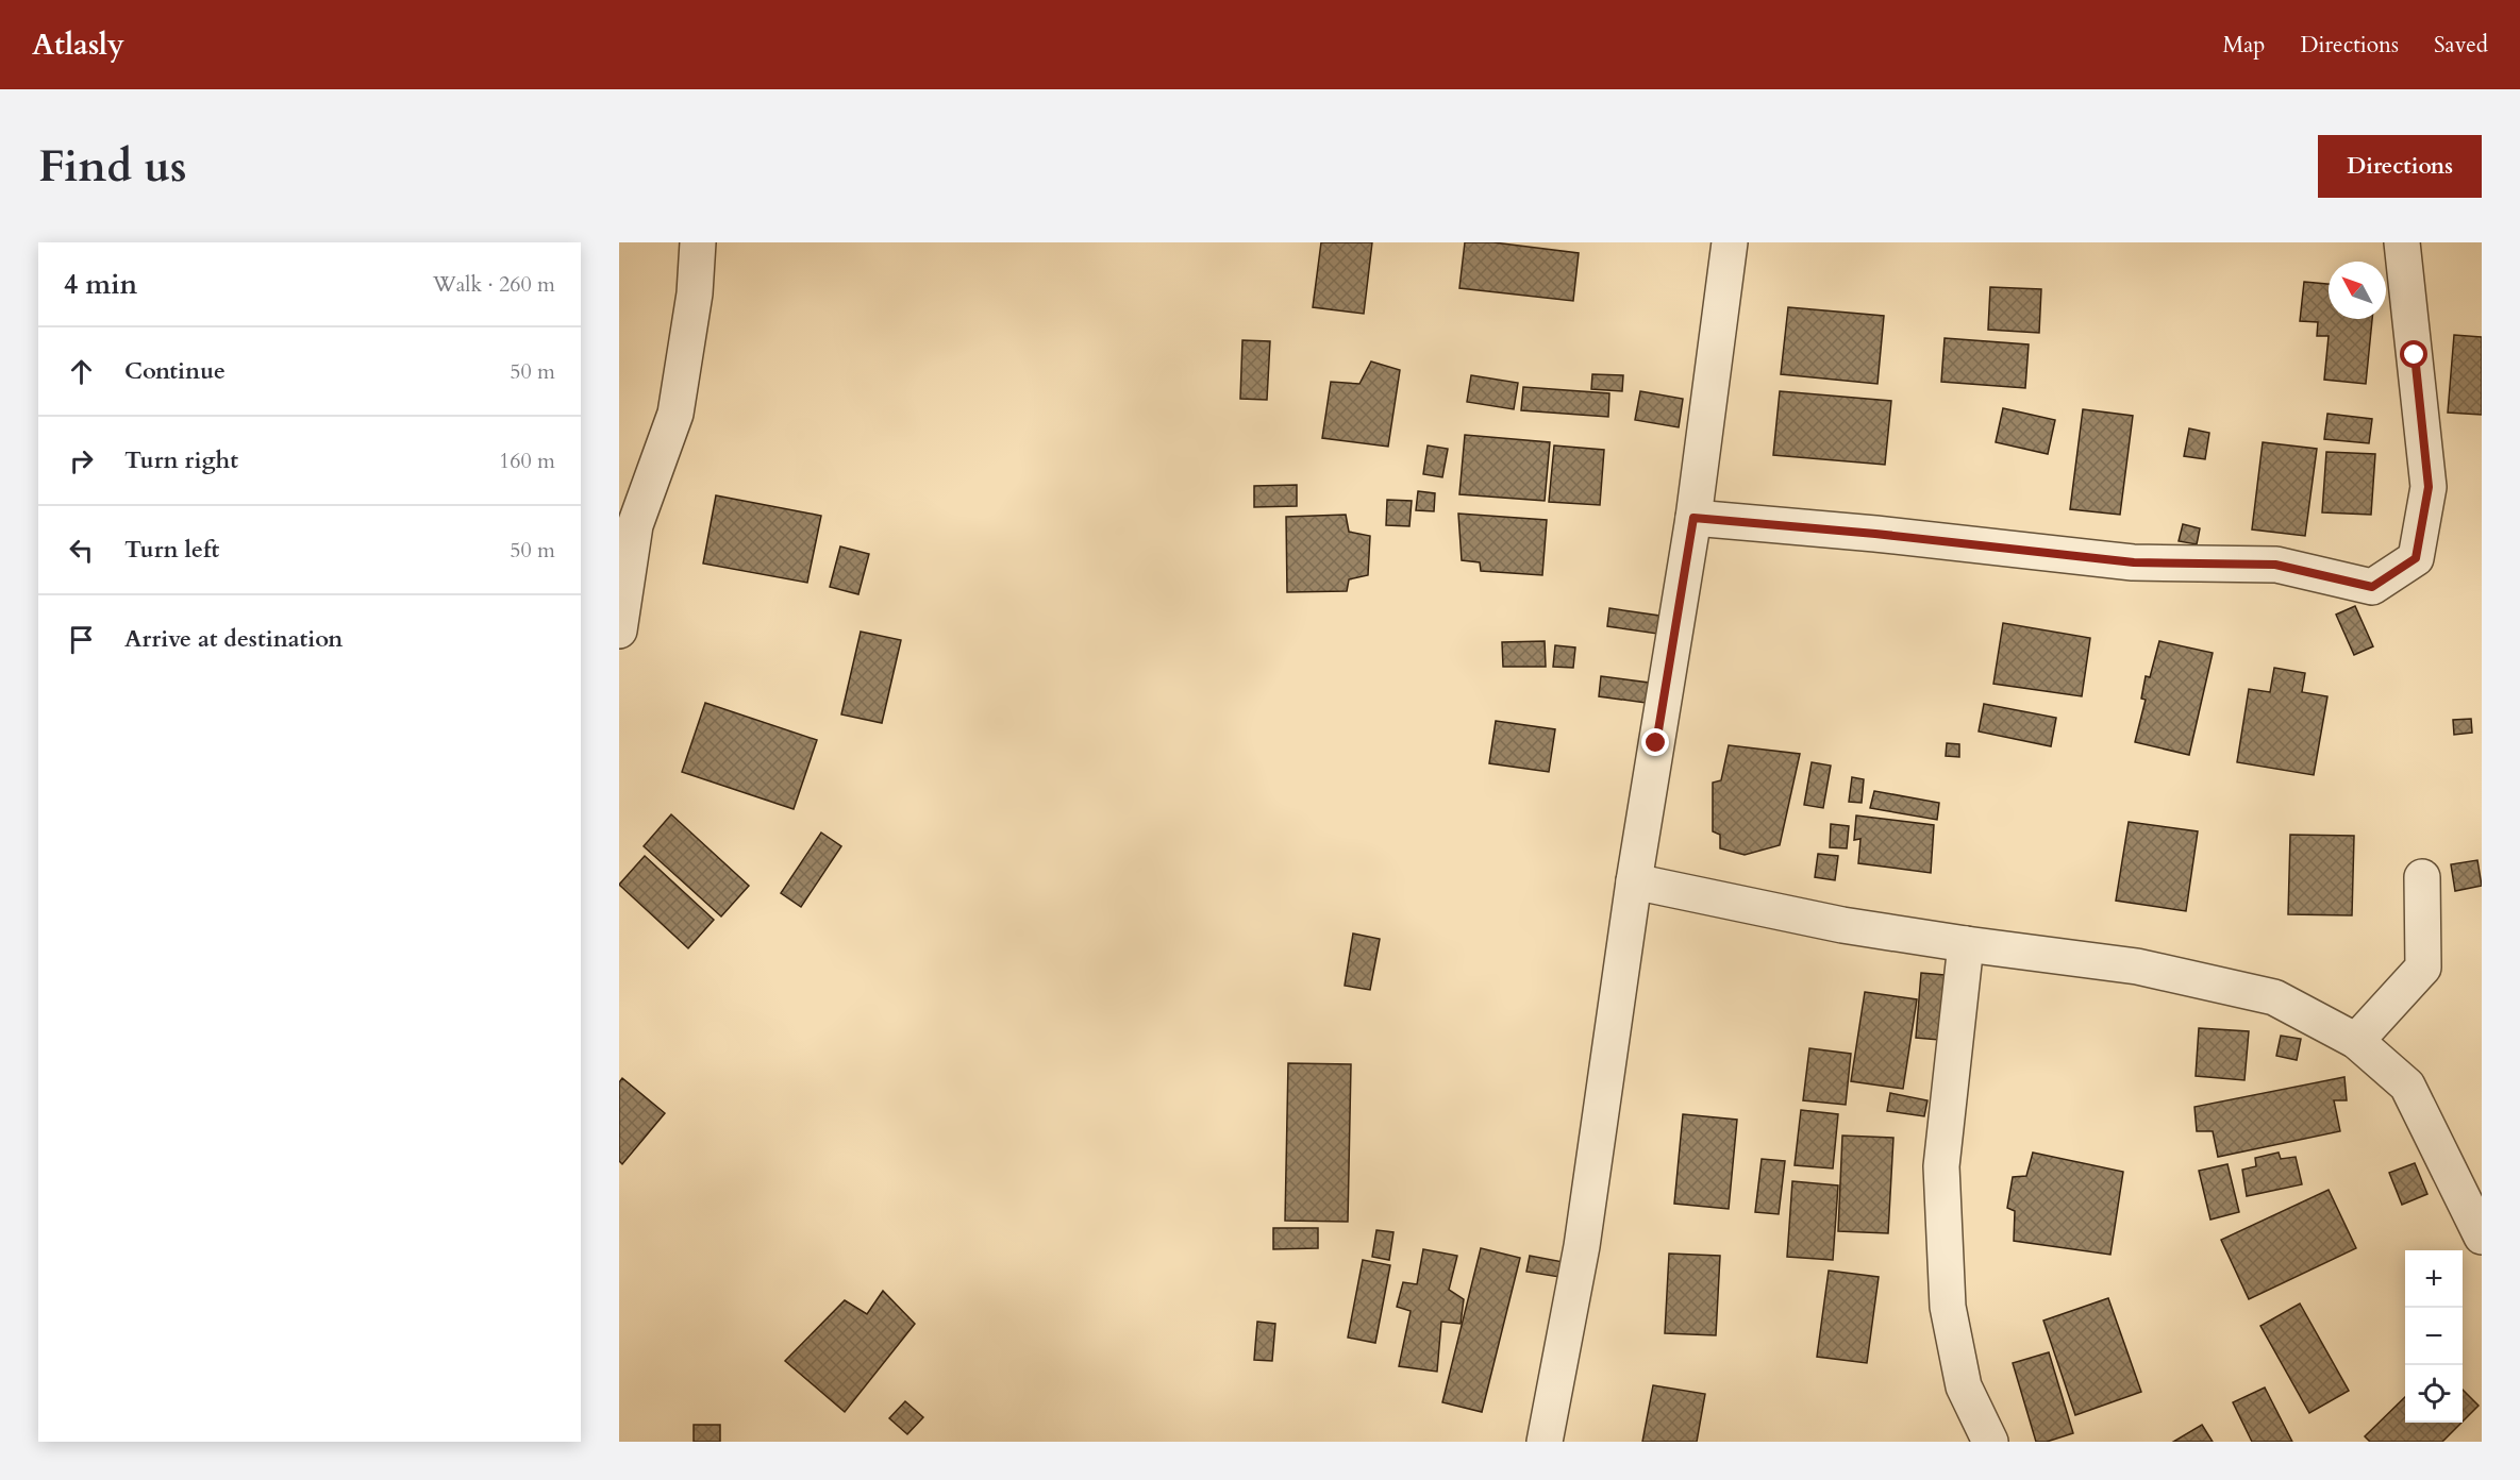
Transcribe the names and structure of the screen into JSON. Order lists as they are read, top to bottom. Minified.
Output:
{"north":"top left","page":{"header":"Atlasly","nav":["Map","Directions","Saved"],"buttons":"Directions","title":"Find us","heading":["4 min","Walk · 260 m"],"list":[["Continue","50 m"],["Turn right","160 m"],["Turn left","50 m"],"Arrive at destination"],"map_buttons":["+","−"]}}
